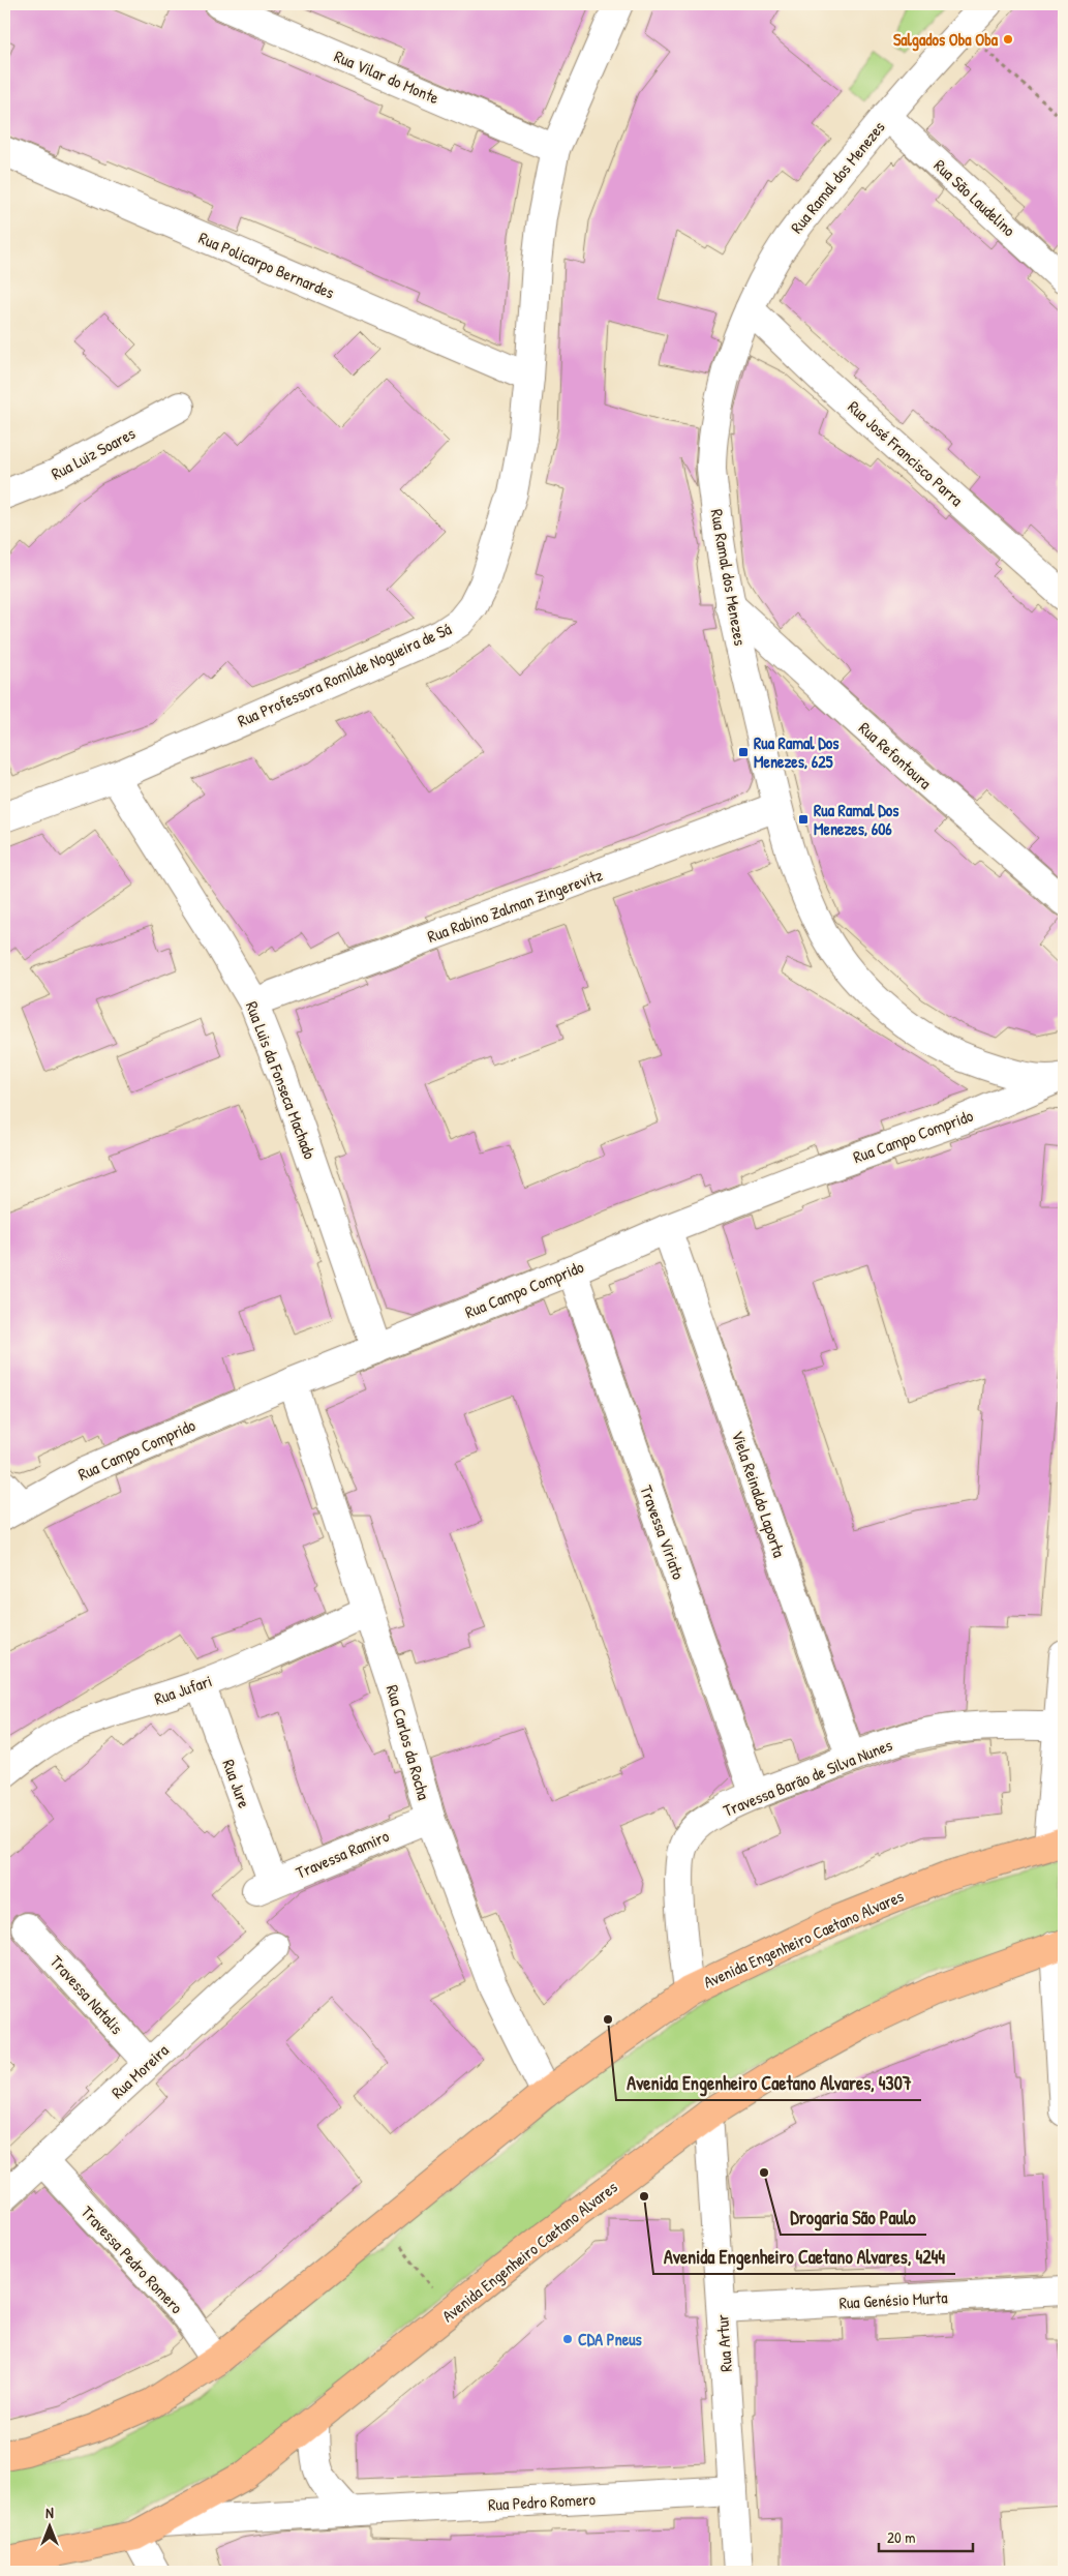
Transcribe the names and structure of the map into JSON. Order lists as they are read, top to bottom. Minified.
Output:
{"streets":{"main road":["Avenida Engenheiro Caetano Alvares"],"street":["Rua Vilar do Monte","Rua Ramal dos Menezes","Rua São Laudelino","Rua Policarpo Bernardes","Rua Luiz Soares","Rua José Francisco Parra","Rua Professora Romilde Nogueira de Sá","Rua Refontoura","Rua Rabino Zalman Zingerevitz","Rua Luis da Fonseca Machado","Rua Campo Comprido","Viela Reinaldo Laporta","Travessa Viriato","Rua Jufari","Rua Carlos da Rocha","Travessa Barão de Silva Nunes","Rua Jure","Travessa Ramiro","Travessa Natalis","Rua Moreira","Travessa Pedro Romero","Rua Genésio Murta","Rua Artur","Rua Pedro Romero"]},"crossings":[["Rua Vilar do Monte","Rua Professora Romilde Nogueira de Sá"],["Rua Ramal dos Menezes","Rua São Laudelino"],["Rua Ramal dos Menezes","Rua José Francisco Parra"],["Rua Ramal dos Menezes","Rua Refontoura"],["Rua Ramal dos Menezes","Rua Rabino Zalman Zingerevitz"],["Rua Ramal dos Menezes","Rua Campo Comprido"],["Rua Policarpo Bernardes","Rua Professora Romilde Nogueira de Sá"],["Rua Professora Romilde Nogueira de Sá","Rua Luis da Fonseca Machado"],["Rua Rabino Zalman Zingerevitz","Rua Luis da Fonseca Machado"],["Rua Luis da Fonseca Machado","Rua Campo Comprido"],["Rua Campo Comprido","Viela Reinaldo Laporta"],["Rua Campo Comprido","Travessa Viriato"],["Rua Campo Comprido","Rua Carlos da Rocha"],["Viela Reinaldo Laporta","Travessa Barão de Silva Nunes"],["Travessa Viriato","Travessa Barão de Silva Nunes"],["Rua Jufari","Rua Carlos da Rocha"],["Rua Jufari","Rua Jure"],["Rua Carlos da Rocha","Travessa Ramiro"],["Rua Carlos da Rocha","Avenida Engenheiro Caetano Alvares"],["Travessa Barão de Silva Nunes","Avenida Engenheiro Caetano Alvares"],["Rua Jure","Travessa Ramiro"],["Avenida Engenheiro Caetano Alvares","Travessa Pedro Romero"],["Avenida Engenheiro Caetano Alvares","Rua Artur"],["Avenida Engenheiro Caetano Alvares","Rua Pedro Romero"],["Travessa Natalis","Rua Moreira"],["Rua Moreira","Travessa Pedro Romero"],["Rua Genésio Murta","Rua Artur"],["Rua Artur","Rua Pedro Romero"]],"places":{"other":["Salgados Oba Oba","Avenida Engenheiro Caetano Alvares, 4307","Drogaria São Paulo","Avenida Engenheiro Caetano Alvares, 4244","CDA Pneus"],"transit":["Rua Ramal Dos Menezes, 625","Rua Ramal Dos Menezes, 606"]},"scale_bar":"20 m","north":"top"}
